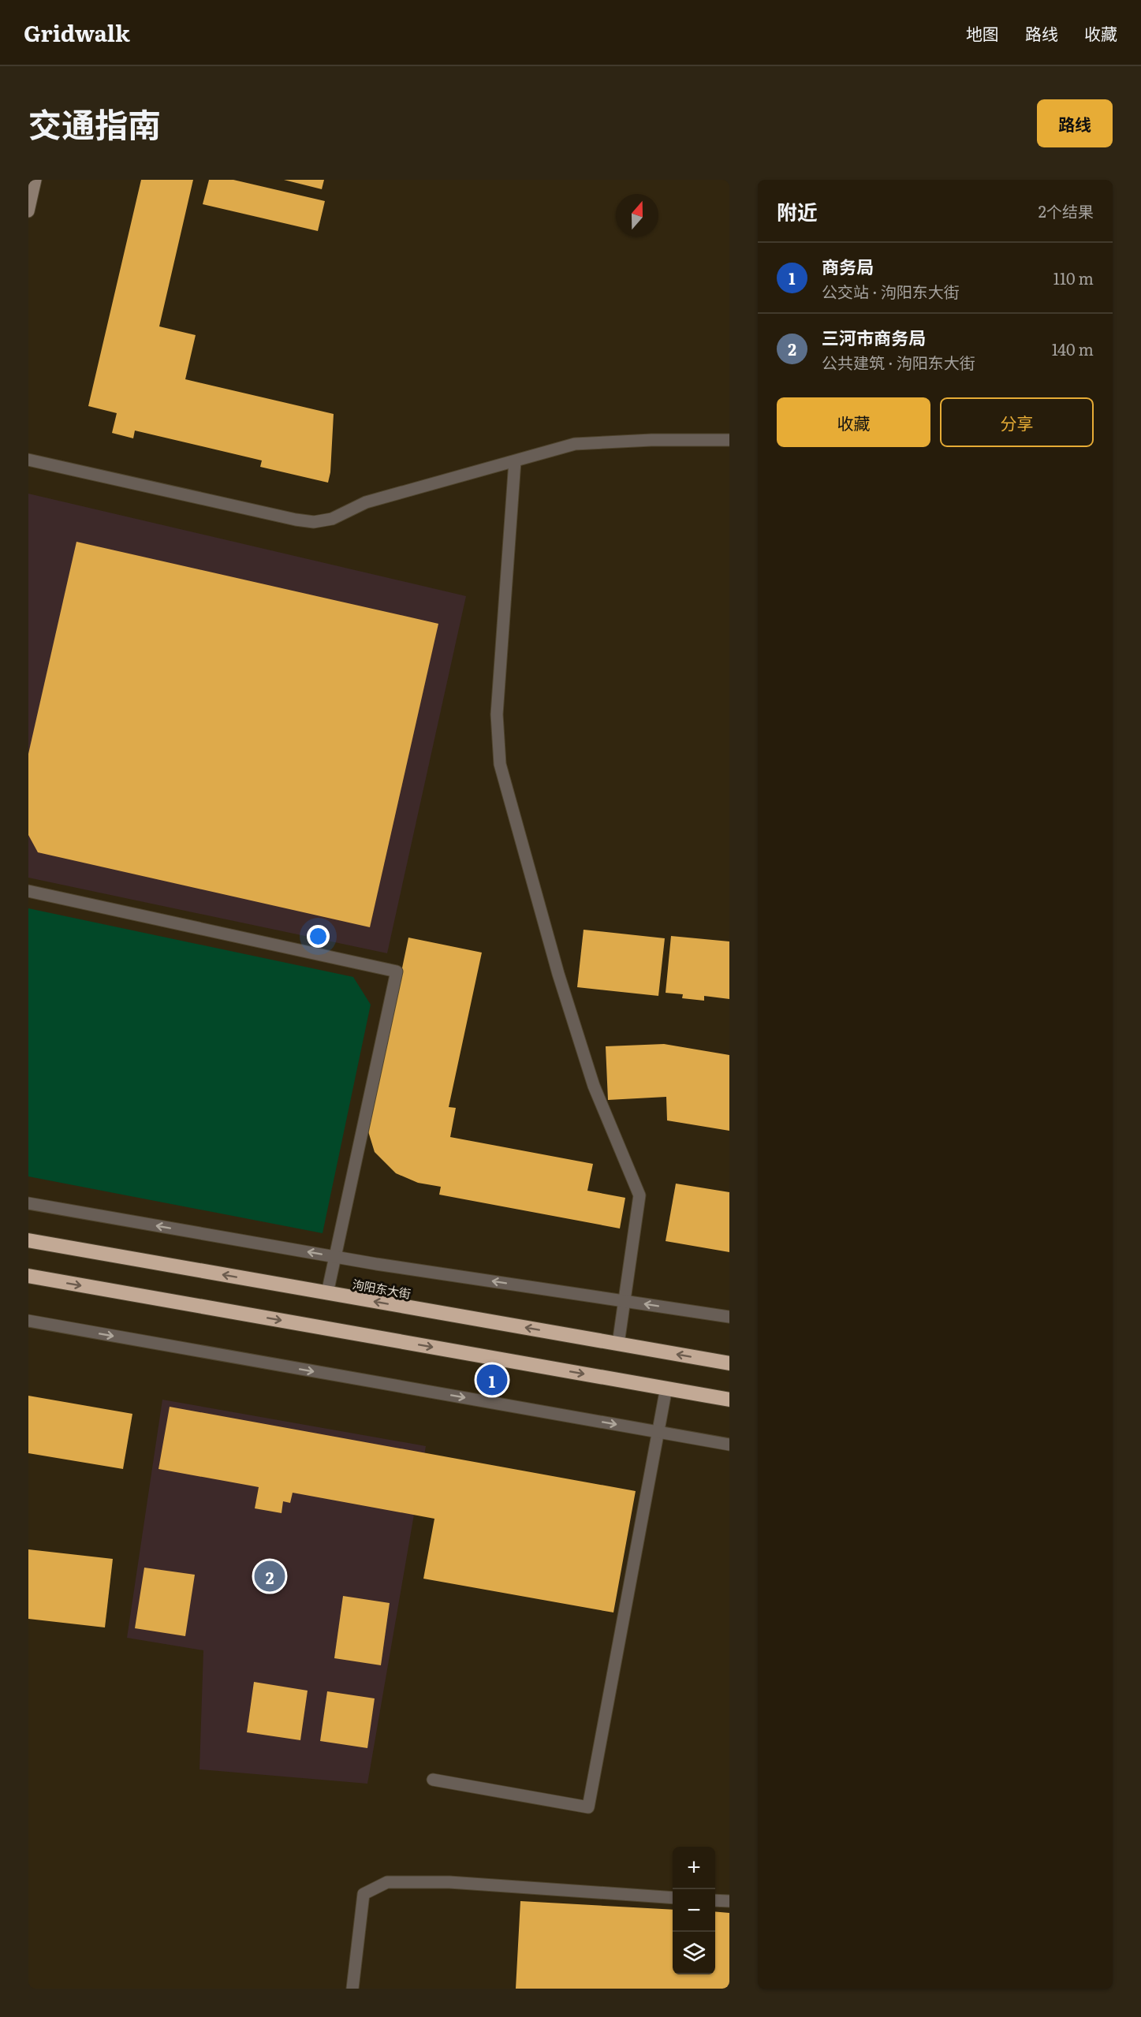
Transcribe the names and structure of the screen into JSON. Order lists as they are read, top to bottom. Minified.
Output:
{"streets":{"highway":["泃阳东大街"]},"north":"top","page":{"header":"Gridwalk","nav":["地图","路线","收藏"],"title":"交通指南","buttons":["路线",["收藏","分享"]],"heading":["附近","2个结果"],"list":[{"mark":"1","name":"商务局","note":"公交站 · 泃阳东大街","value":"110 m"},{"mark":"2","name":"三河市商务局","note":"公共建筑 · 泃阳东大街","value":"140 m"}],"pins":["1","2"],"map_buttons":["+","−"]}}
